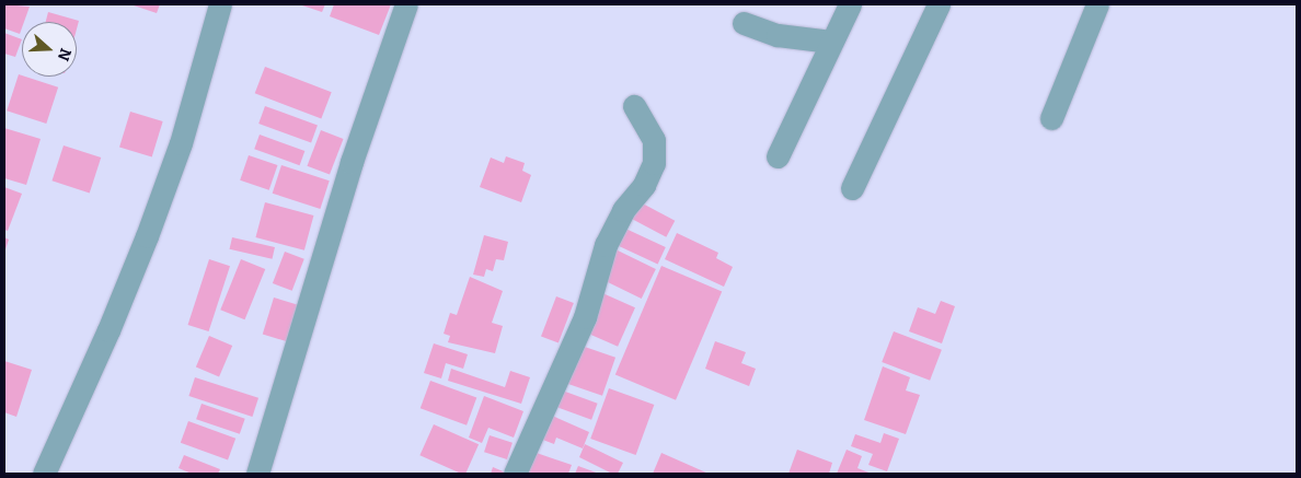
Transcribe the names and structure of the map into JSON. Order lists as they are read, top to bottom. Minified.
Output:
{"north":"right"}
